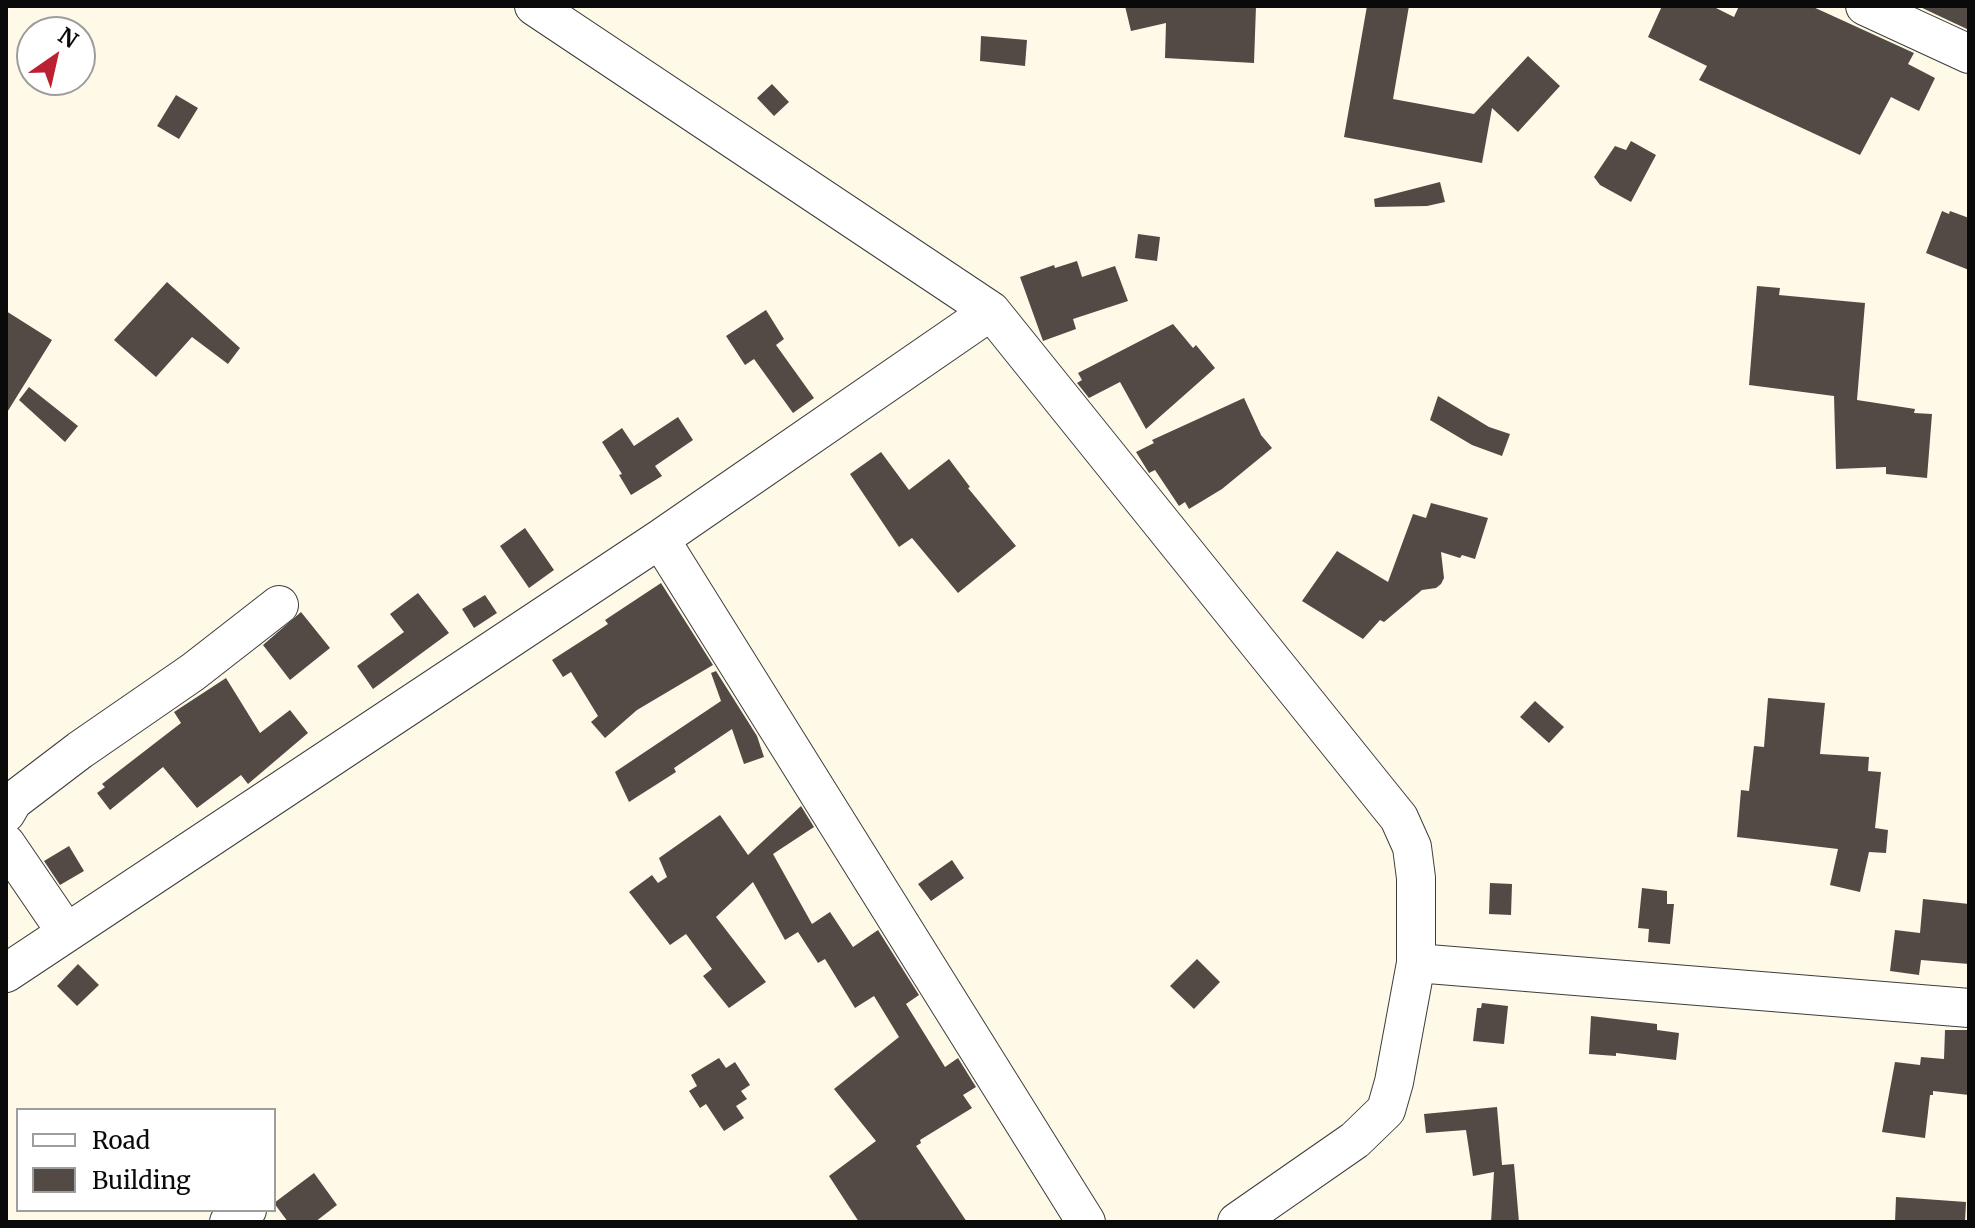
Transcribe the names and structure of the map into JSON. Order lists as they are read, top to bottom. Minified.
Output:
{"legend":["Road","Building"],"north":"top right"}
